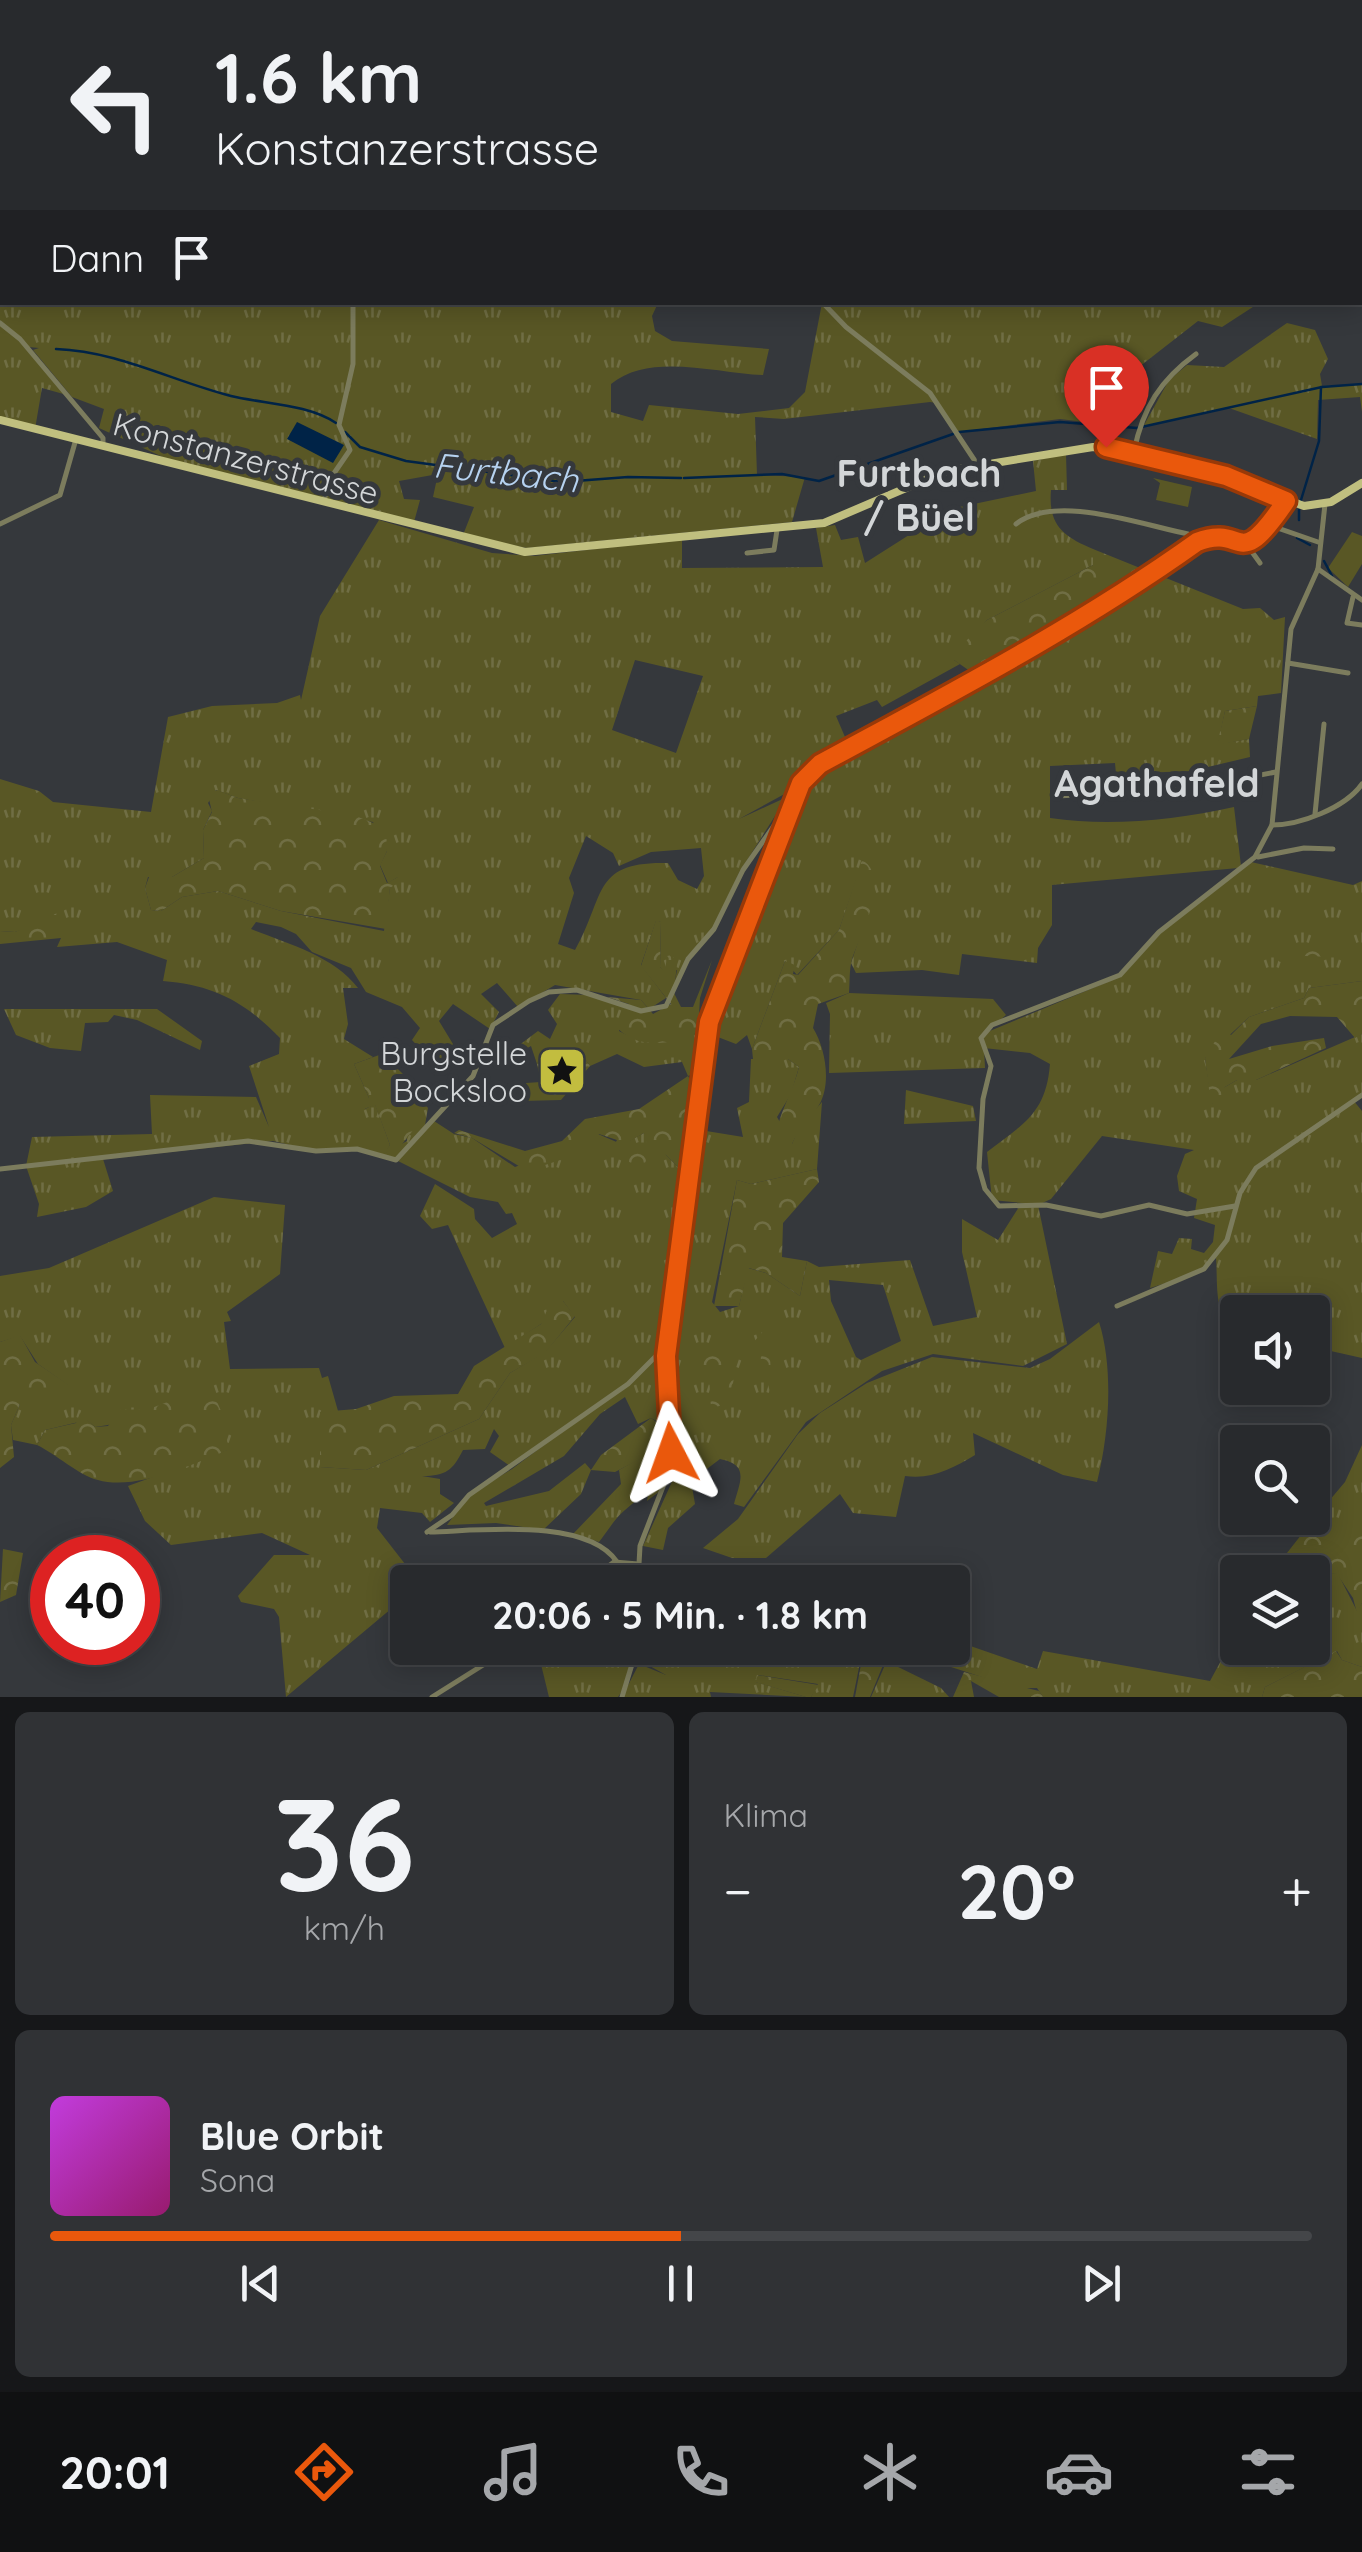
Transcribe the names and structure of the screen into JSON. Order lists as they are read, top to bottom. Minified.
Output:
{"streets":{"main road":["Konstanzerstrasse"]},"districts":["Furtbach / Büel","Agathafeld"],"water":["Furtbach"],"places":{"place":["Burgstelle Bocksloo"]},"page":{"turn":["1.6 km","Konstanzerstrasse"],"then":"Dann","limit":"40","trip":"20:06 · 5 Min. · 1.8 km","tile":[["36","km/h"],"Klima"],"heat":["−","20°","+"],"song":["Blue Orbit","Sona"],"tabs":"20:01"}}
